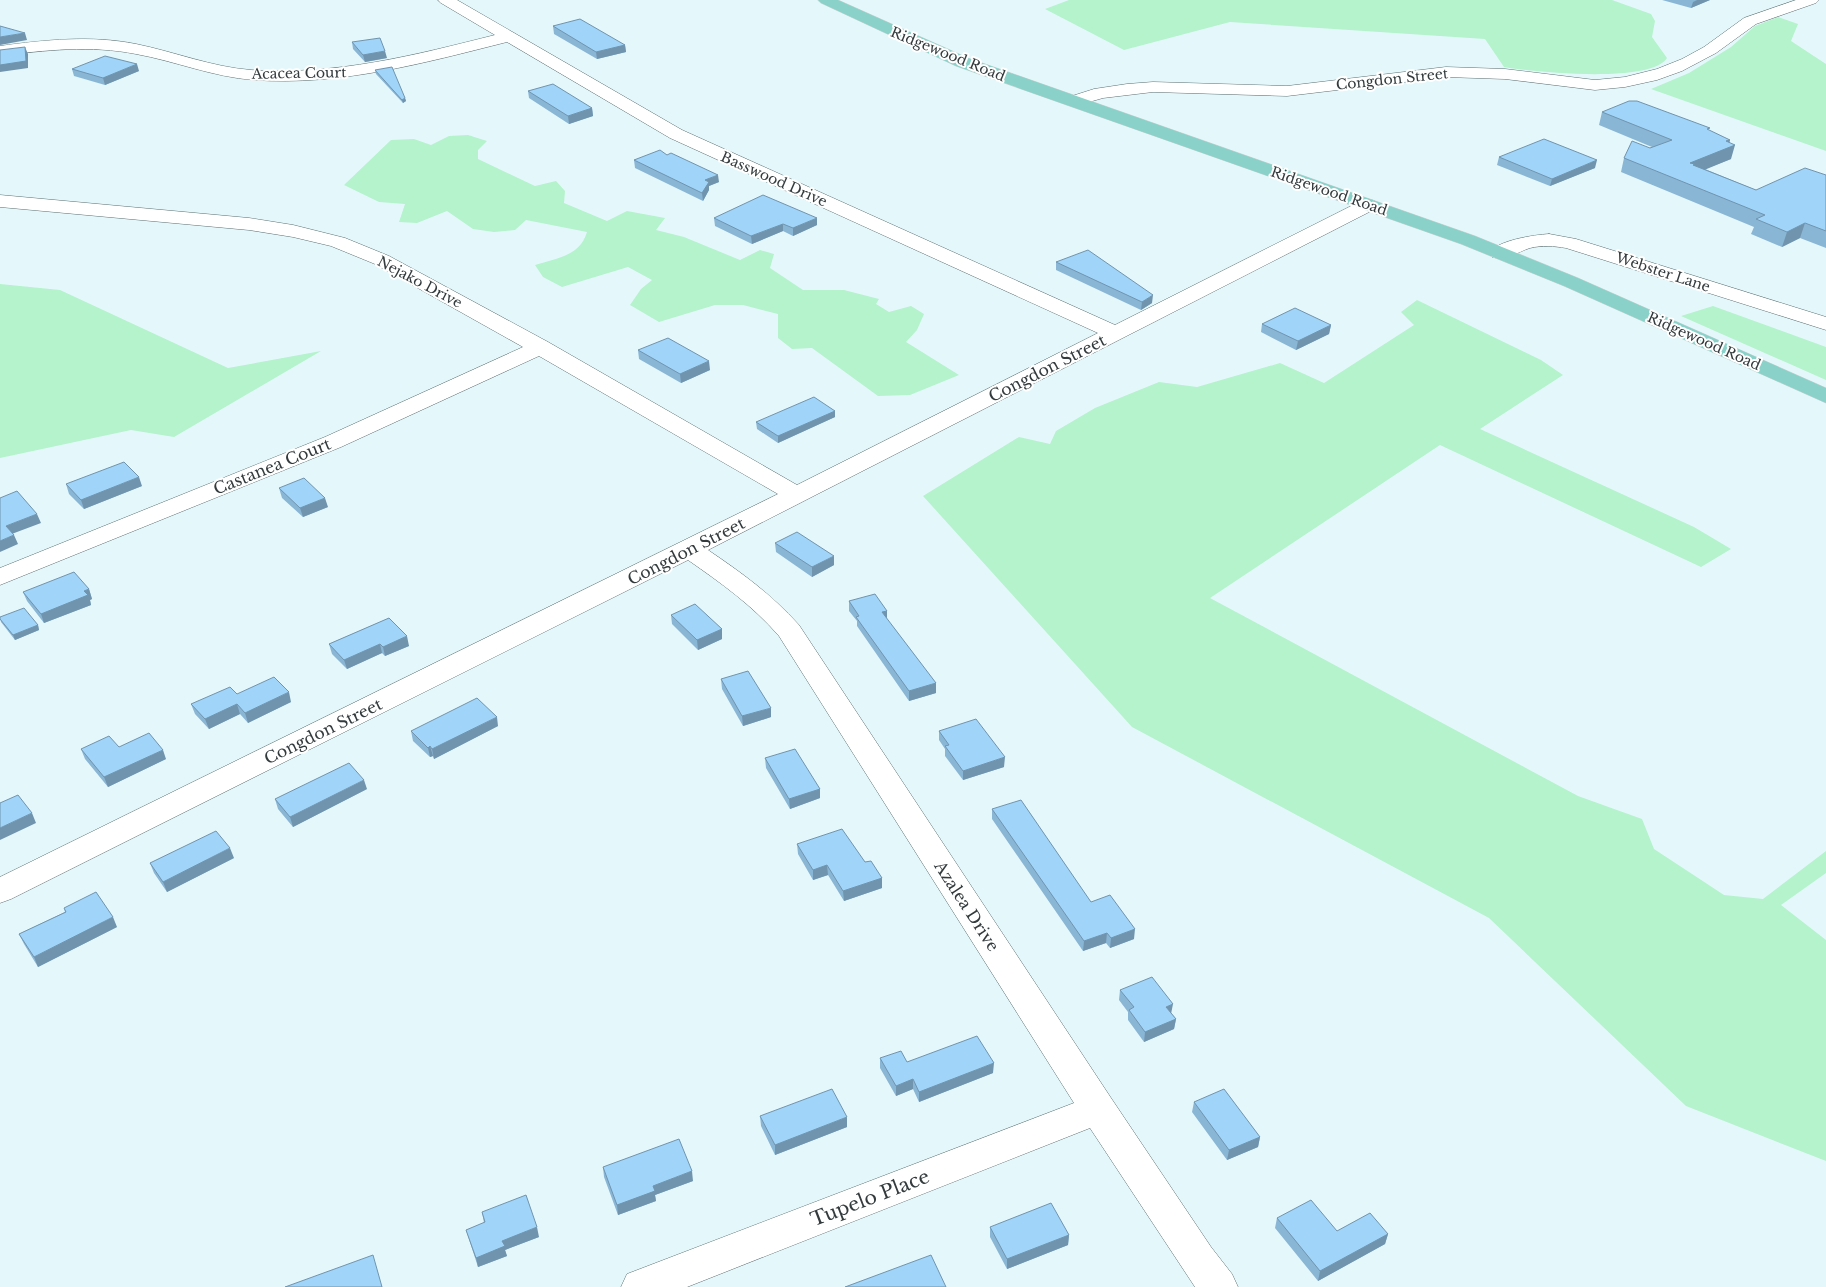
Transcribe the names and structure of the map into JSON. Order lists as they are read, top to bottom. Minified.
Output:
{"streets":{"main road":["Ridgewood Road"],"street":["Acacea Court","Congdon Street","Basswood Drive","Webster Lane","Nejako Drive","Castanea Court","Azalea Drive","Tupelo Place"]},"crossings":[["Ridgewood Road","Congdon Street"],["Ridgewood Road","Webster Lane"],["Acacea Court","Basswood Drive"],["Congdon Street","Basswood Drive"],["Congdon Street","Nejako Drive"],["Congdon Street","Azalea Drive"],["Nejako Drive","Castanea Court"],["Azalea Drive","Tupelo Place"]]}
